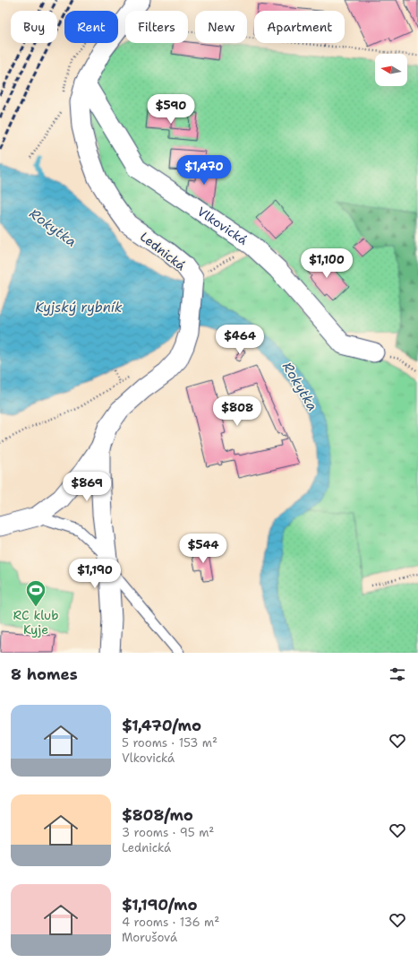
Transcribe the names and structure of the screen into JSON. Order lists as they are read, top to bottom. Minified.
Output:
{"streets":{"street":["Vlkovická","Lednická"]},"crossings":[["Vlkovická","Lednická"]],"water":["Rokytka","Kyjský rybník"],"places":{"sports":["RC klub Kyje"]},"north":"left","page":{"chip":["Buy","Rent","Filters","New","Apartment"],"price":["$590","$1,470","$1,100","$464","$808","$869","$544","$1,190"],"heading":"8 homes","list":[{"name":"$1,470/mo","note":"5 rooms · 153 m² · Vlkovická"},{"name":"$808/mo","note":"3 rooms · 95 m² · Lednická"},{"name":"$1,190/mo","note":"4 rooms · 136 m² · Morušová"}]}}
